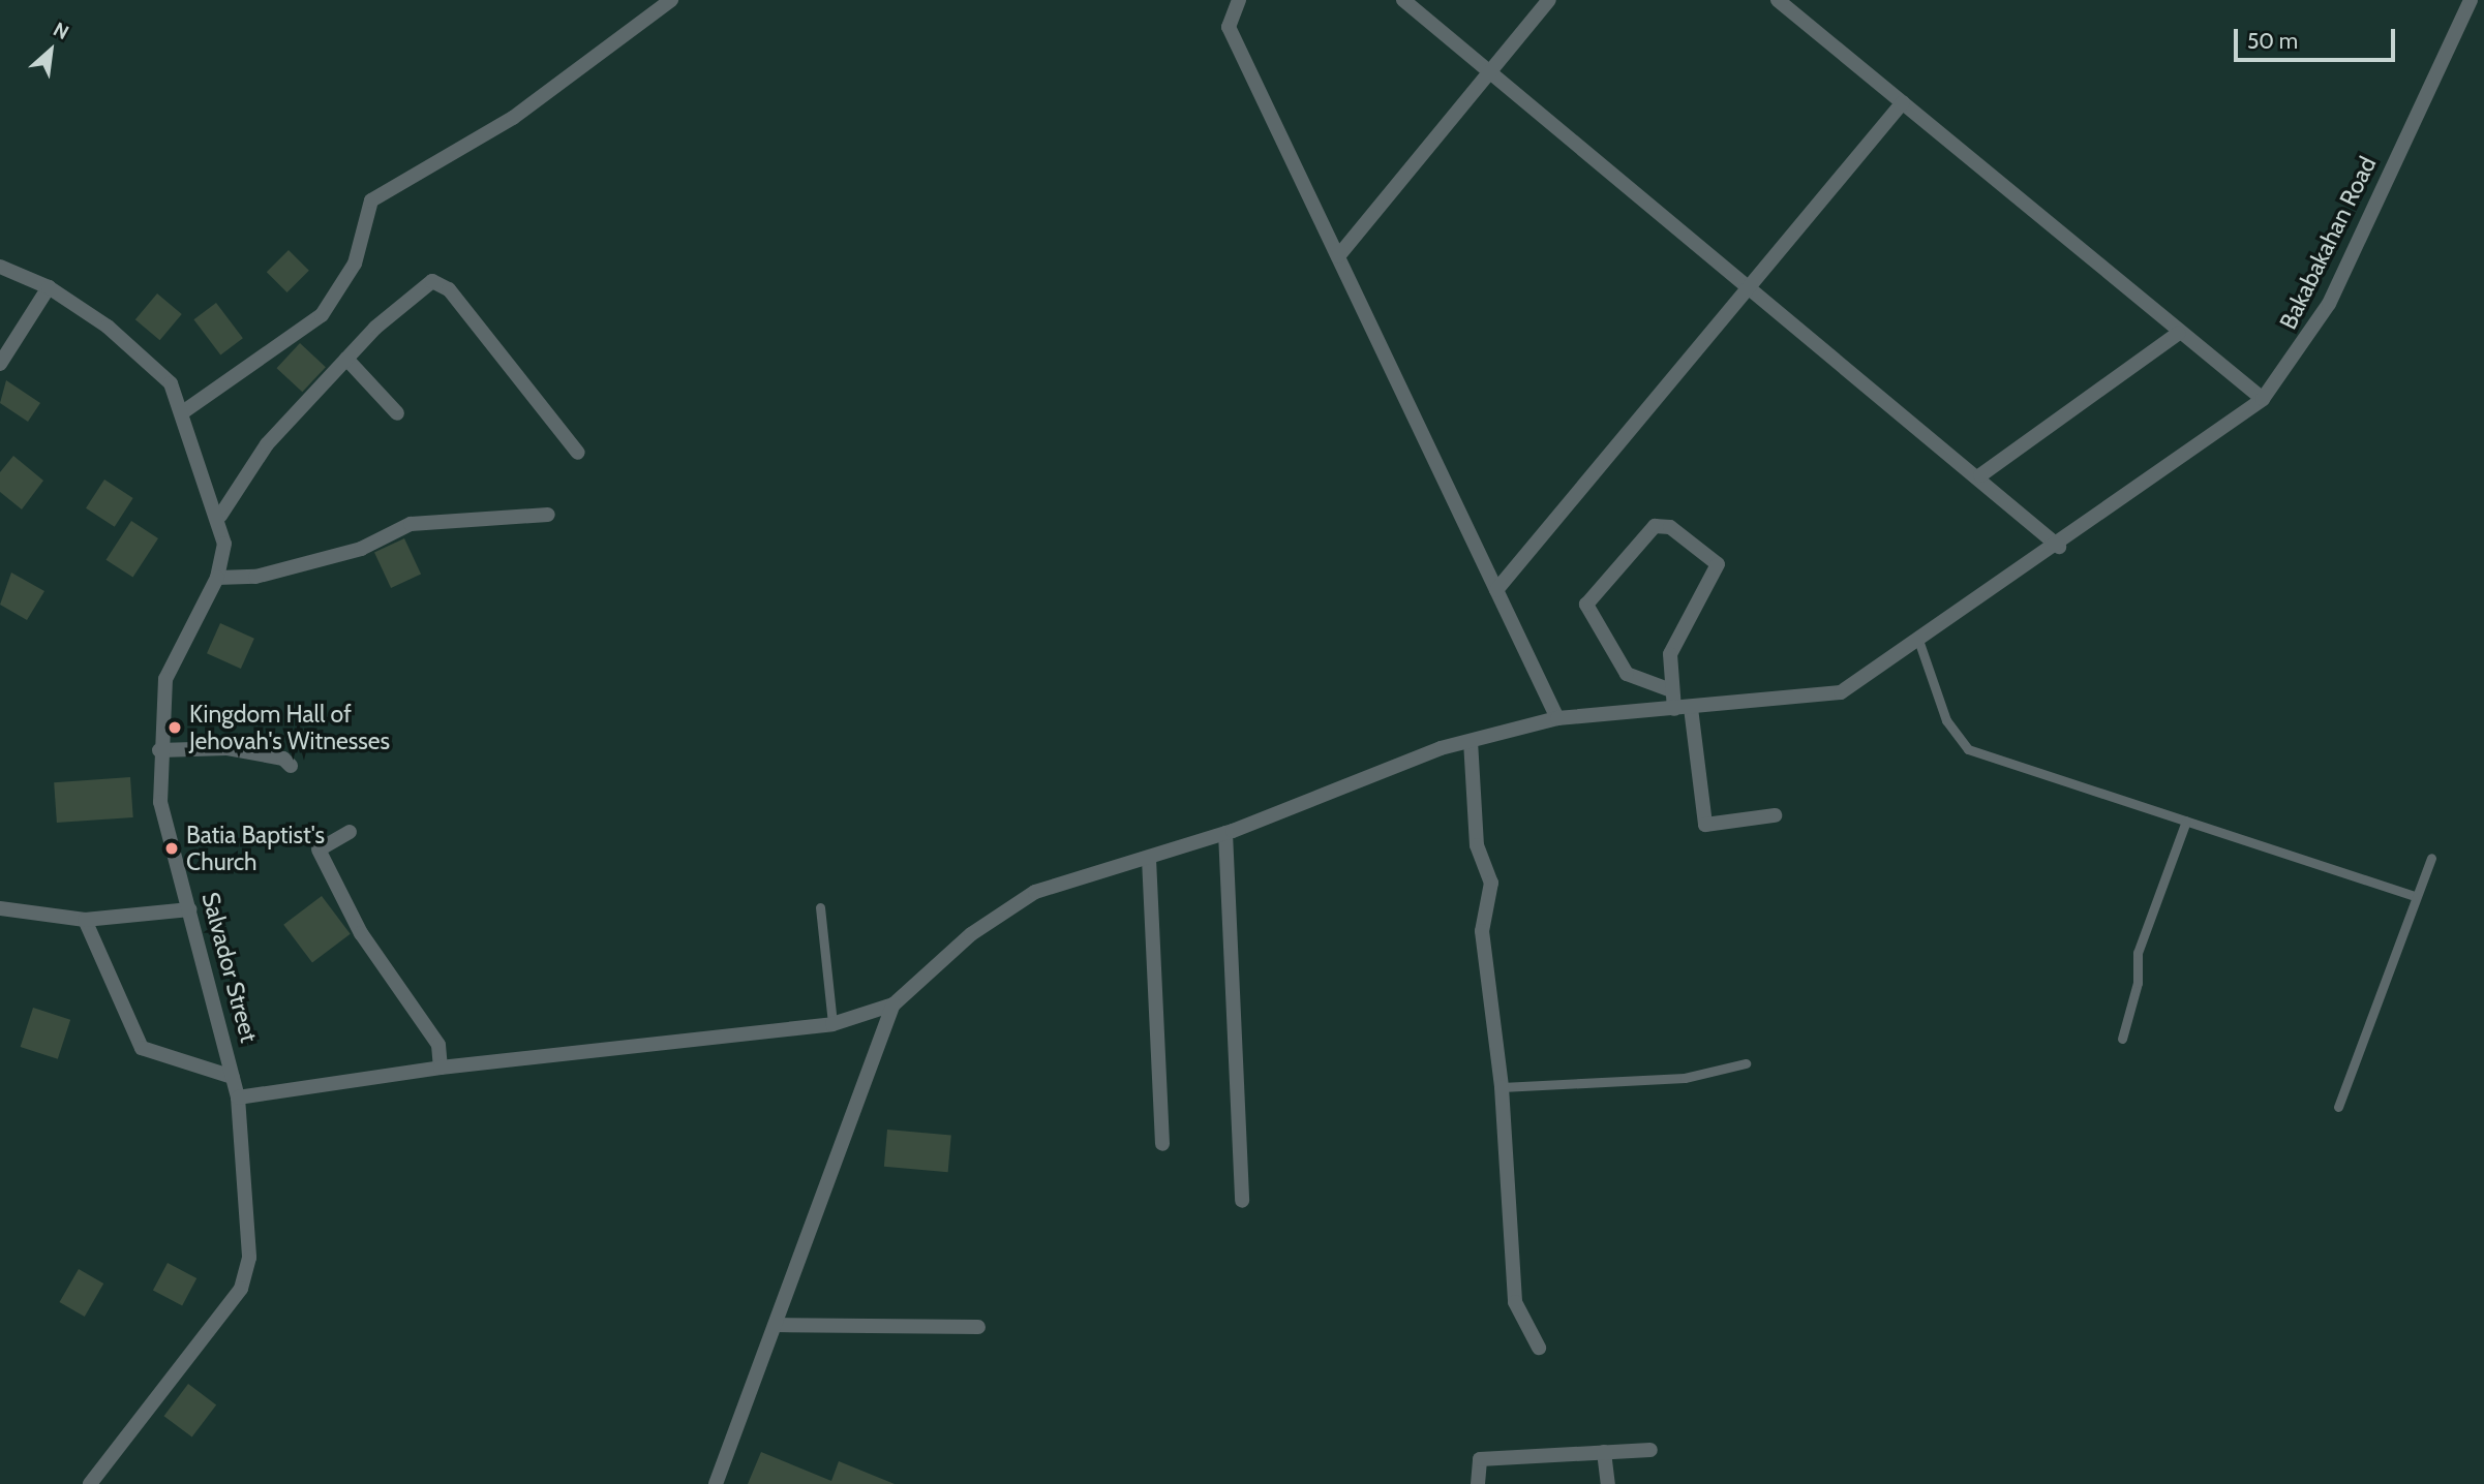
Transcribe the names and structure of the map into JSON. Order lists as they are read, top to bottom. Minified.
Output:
{"streets":{"street":["Bakabakahan Road","Salvador Street"]},"places":["Kingdom Hall of Jehovah's Witnesses","Batia Baptist's Church"],"scale_bar":"50 m","north":"top right"}
